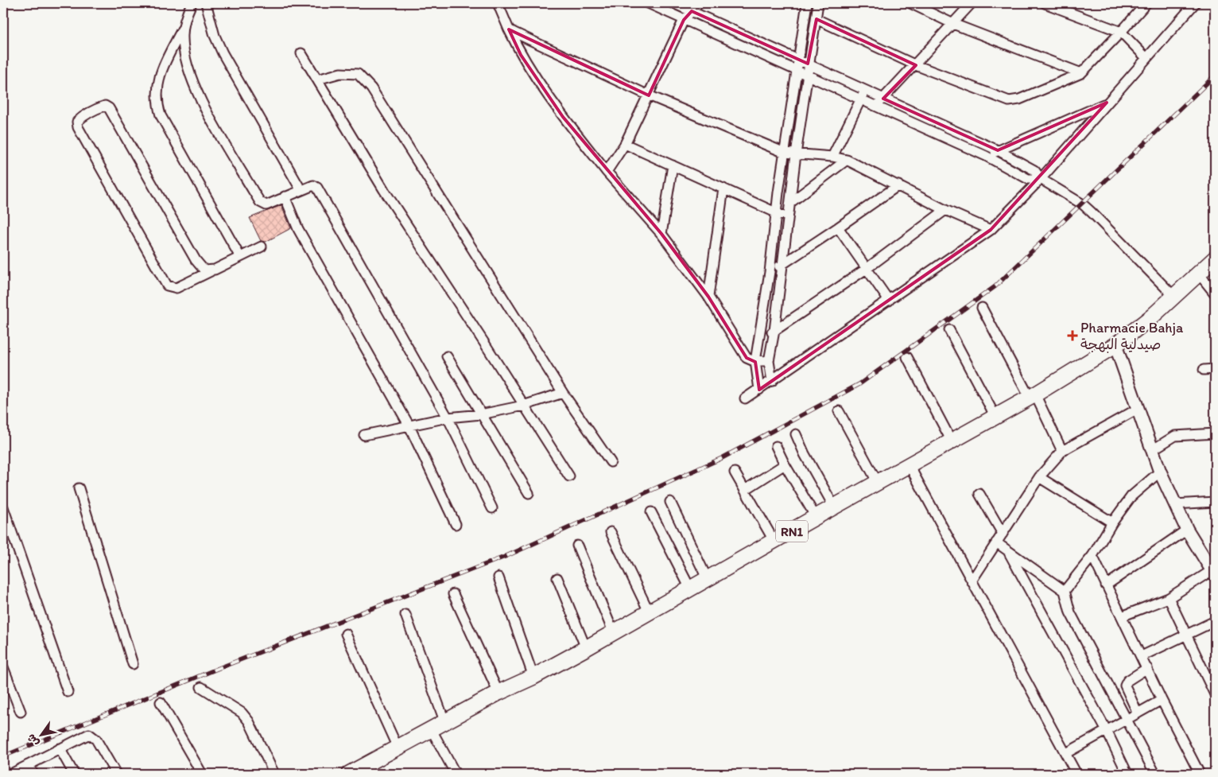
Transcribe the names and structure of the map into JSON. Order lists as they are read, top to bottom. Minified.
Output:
{"streets":{"main road":["RN1"]},"places":{"health":["Pharmacie Bahja صيدلية البهجة"]},"north":"bottom left"}
